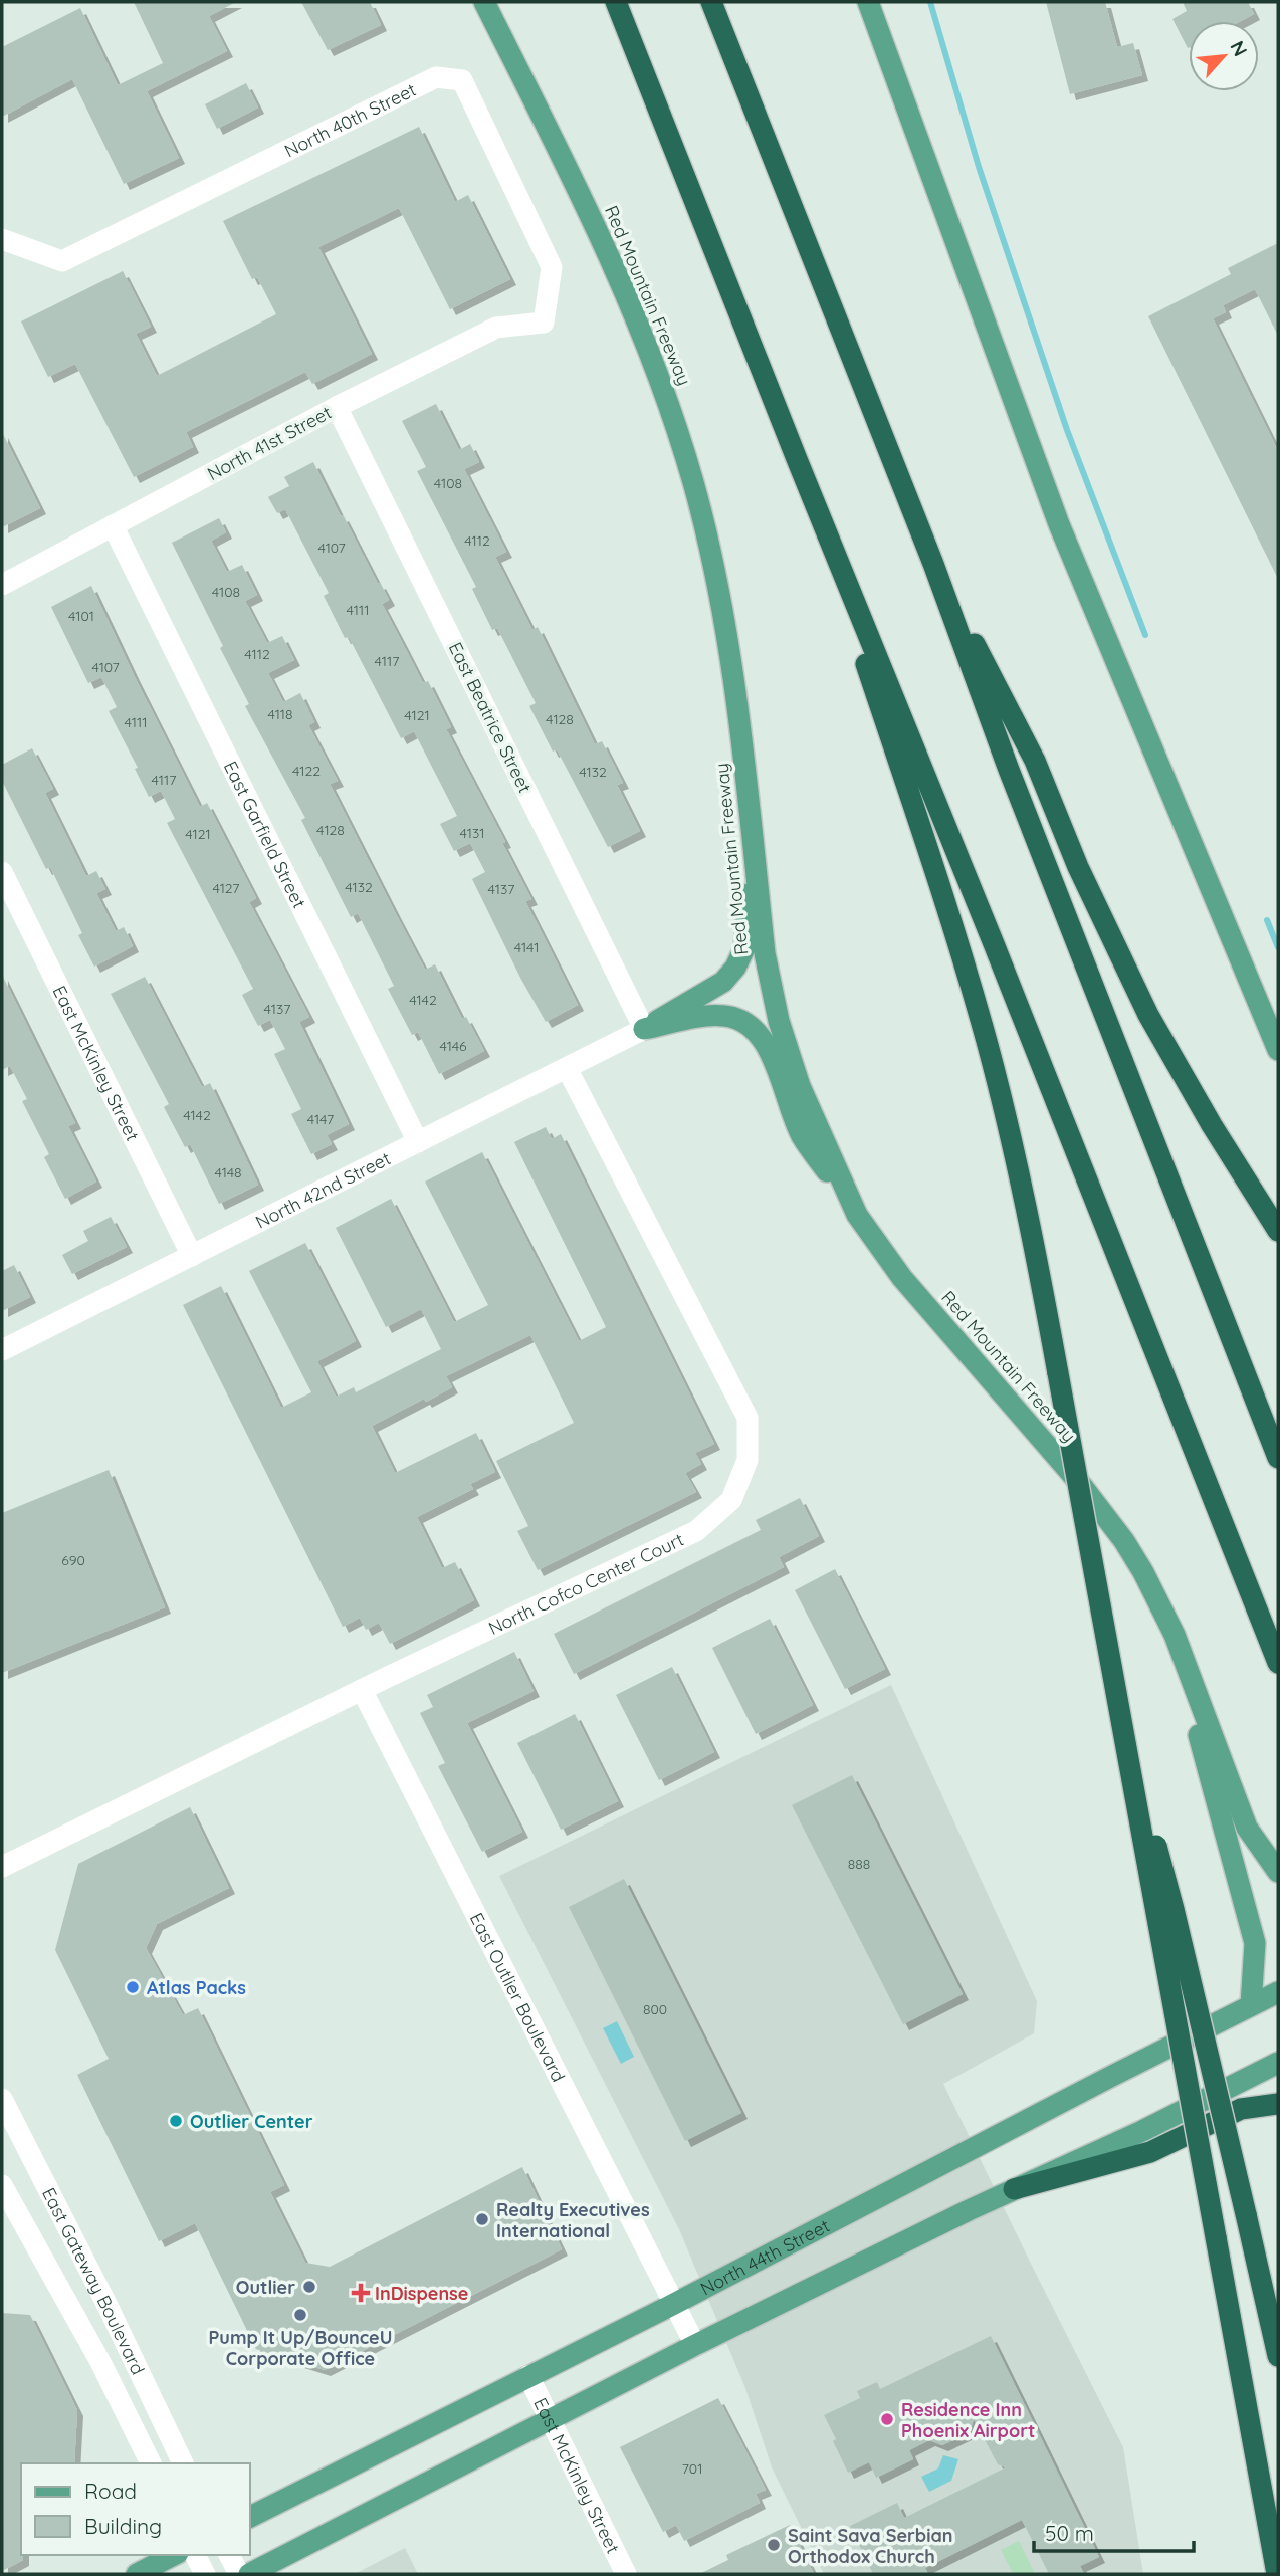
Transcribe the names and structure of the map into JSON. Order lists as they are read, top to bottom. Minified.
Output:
{"streets":{"main road":["Red Mountain Freeway","North 44th Street"],"street":["North 40th Street","North 41st Street","East Beatrice Street","East Garfield Street","East McKinley Street","North 42nd Street","North Cofco Center Court","East Outlier Boulevard","East Gateway Boulevard"]},"crossings":[["North 40th Street","North 41st Street"],["North 41st Street","East Beatrice Street"],["North 41st Street","East Garfield Street"],["East Beatrice Street","North 42nd Street"],["East Garfield Street","North 42nd Street"],["East McKinley Street","North 42nd Street"],["East McKinley Street","North 44th Street"],["North 42nd Street","North Cofco Center Court"],["North Cofco Center Court","East Outlier Boulevard"],["East Outlier Boulevard","North 44th Street"]],"places":{"other":["Atlas Packs","Outlier Center","Realty Executives International","Outlier","Pump It Up/BounceU Corporate Office","Residence Inn Phoenix Airport","Saint Sava Serbian Orthodox Church"],"health":["InDispense"]},"house_numbers":["4108","4112","4107","4108","4111","4101","4112","4117","4107","4118","4121","4128","4111","4122","4132","4117","4128","4131","4121","4132","4127","4137","4141","4142","4137","4146","4142","4147","4148","690","888","800","701"],"legend":["Road","Building"],"scale_bar":"50 m","north":"top right"}
